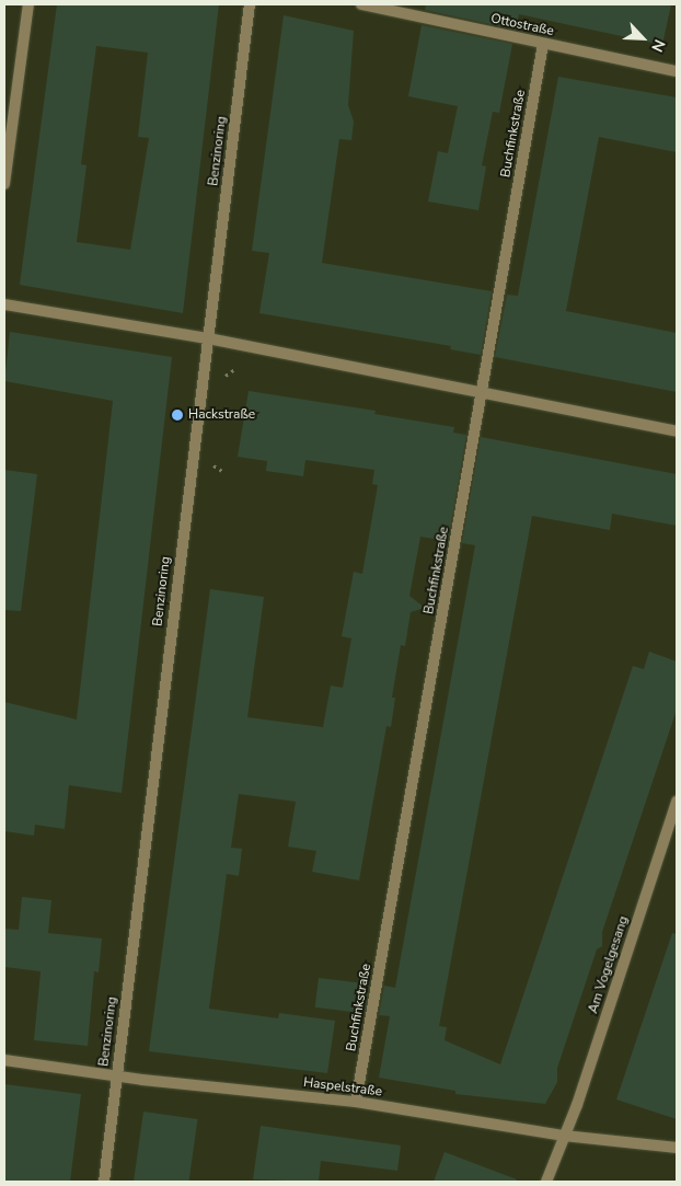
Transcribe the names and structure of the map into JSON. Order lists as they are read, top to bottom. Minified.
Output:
{"streets":{"street":["Ottostraße","Buchfinkstraße","Benzinoring","Am Vogelgesang","Haspelstraße"]},"crossings":[["Ottostraße","Buchfinkstraße"],["Buchfinkstraße","Haspelstraße"],["Benzinoring","Haspelstraße"],["Am Vogelgesang","Haspelstraße"]],"places":["Hackstraße"],"north":"bottom right"}
